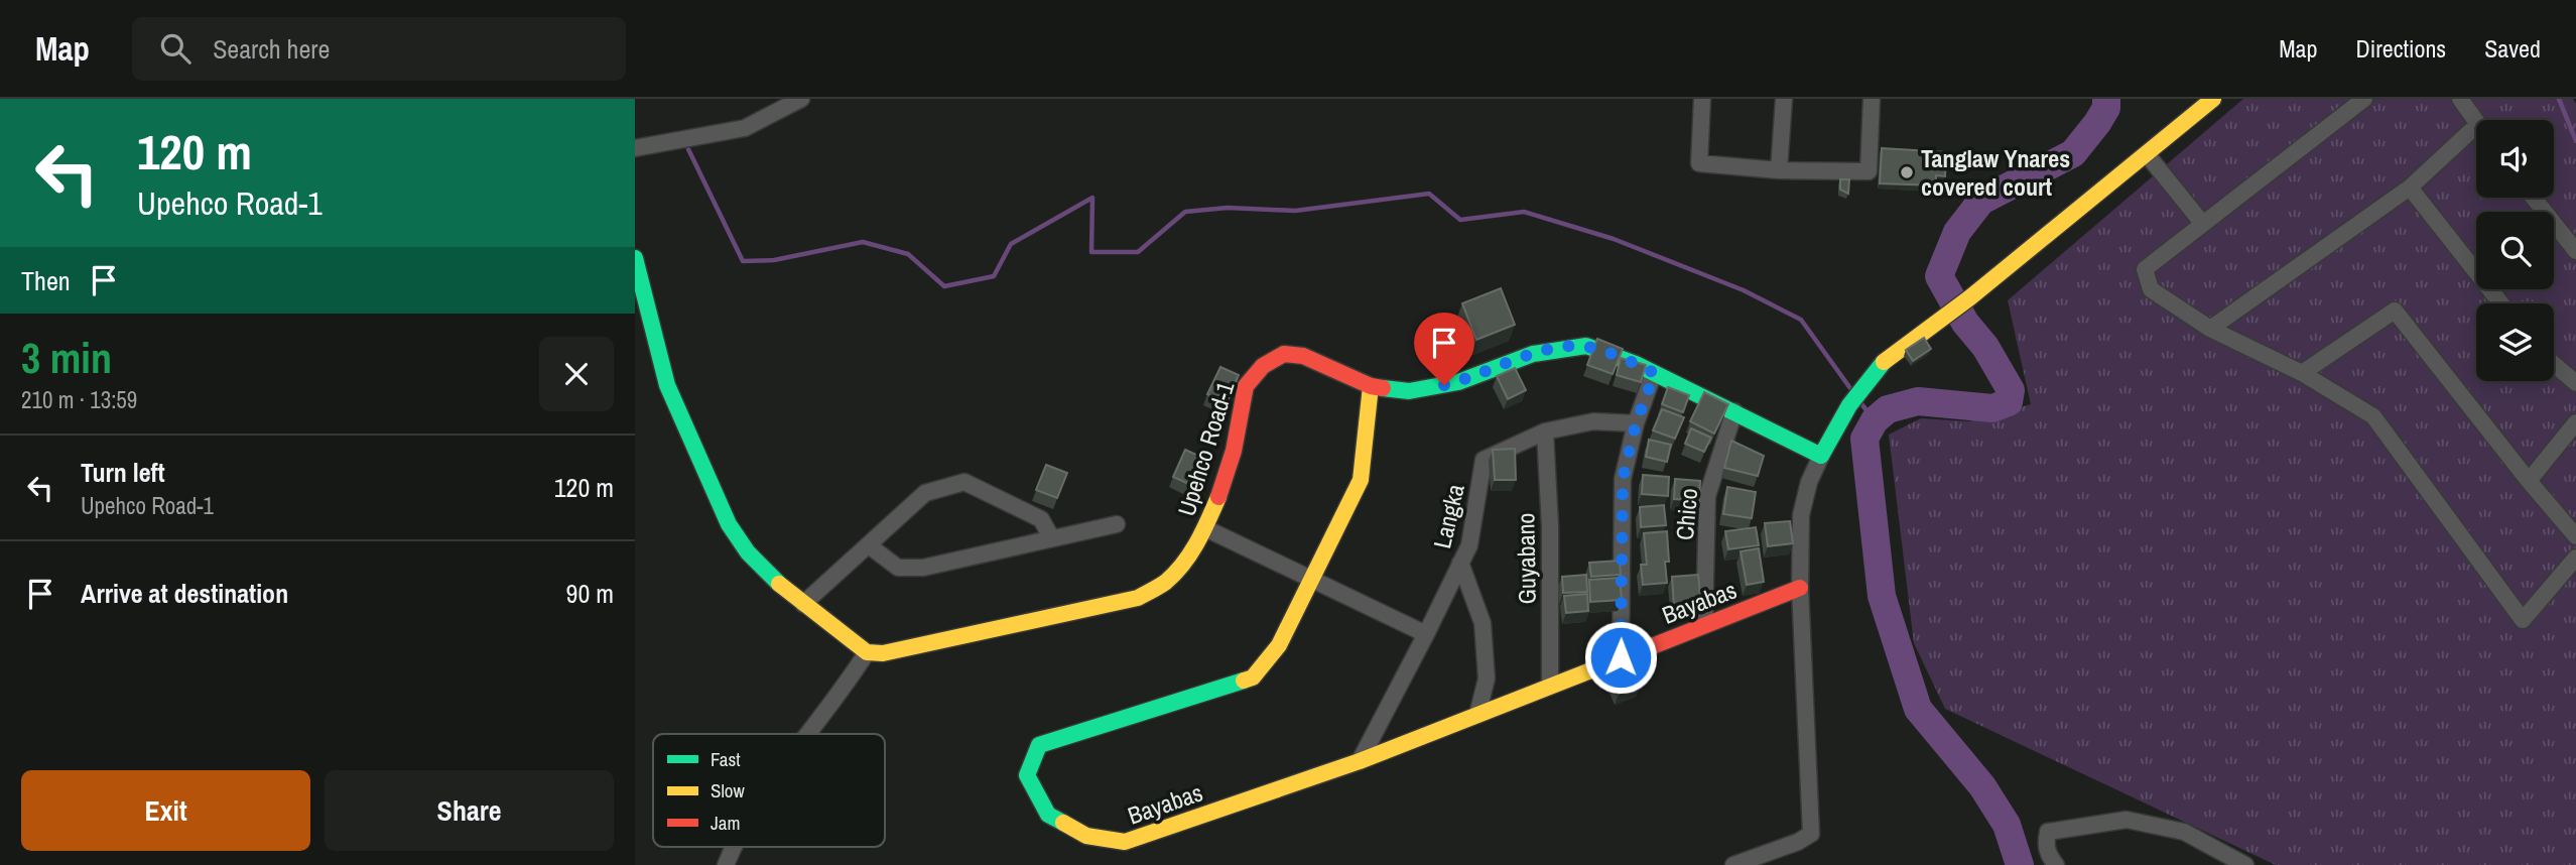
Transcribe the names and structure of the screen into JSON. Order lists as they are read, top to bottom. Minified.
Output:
{"streets":{"street":["Upehco Road-1","Chico","Langka","Guyabano","Bayabas"]},"crossings":[["Upehco Road-1","Chico"],["Upehco Road-1","Bayabas"],["Chico","Bayabas"],["Langka","Guyabano"],["Langka","Bayabas"],["Guyabano","Bayabas"]],"places":["Tanglaw Ynares covered court"],"legend":["Fast","Slow","Jam"],"page":{"header":"Map","search":"Search here","nav":["Map","Directions","Saved"],"turn":["120 m","Upehco Road-1"],"then":"Then","heading":["3 min","210 m · 13:59"],"list":[{"name":"Turn left","note":"Upehco Road-1","value":"120 m"},{"name":"Arrive at destination","value":"90 m"}],"buttons":["Exit","Share"]}}
